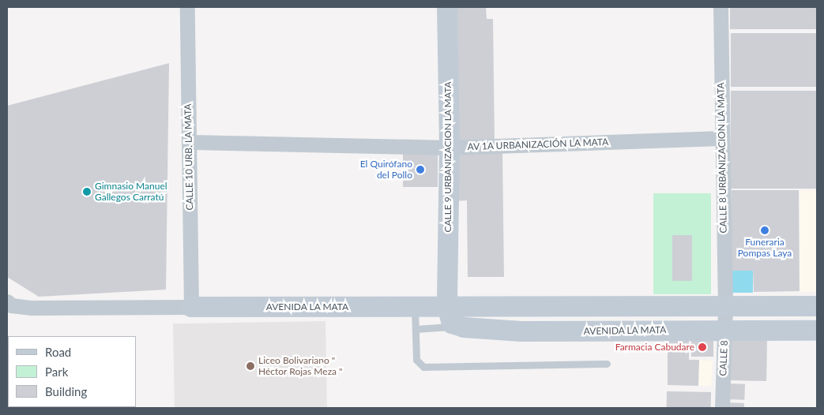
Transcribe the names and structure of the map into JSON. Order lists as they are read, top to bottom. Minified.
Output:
{"streets":{"street":["AV 1A URBANIZACIÓN LA MATA","CALLE 10 URB. LA MATA","CALLE 9 URBANIZACION LA MATA","CALLE 8 URBANIZACION LA MATA","AVENIDA LA MATA","CALLE 8"]},"crossings":[["AV 1A URBANIZACIÓN LA MATA","CALLE 10 URB. LA MATA"],["AV 1A URBANIZACIÓN LA MATA","CALLE 9 URBANIZACION LA MATA"],["AV 1A URBANIZACIÓN LA MATA","CALLE 8 URBANIZACION LA MATA"],["CALLE 10 URB. LA MATA","AVENIDA LA MATA"],["CALLE 9 URBANIZACION LA MATA","AVENIDA LA MATA"],["CALLE 8 URBANIZACION LA MATA","AVENIDA LA MATA"],["CALLE 8 URBANIZACION LA MATA","CALLE 8"],["AVENIDA LA MATA","CALLE 8"]],"places":["El Quirófano del Pollo","Gimnasio Manuel Gallegos Carratú","Funeraria Pompas Laya","Farmacia Cabudare","Liceo Bolivariano \" Héctor Rojas Meza \""],"legend":["Road","Park","Building"]}
